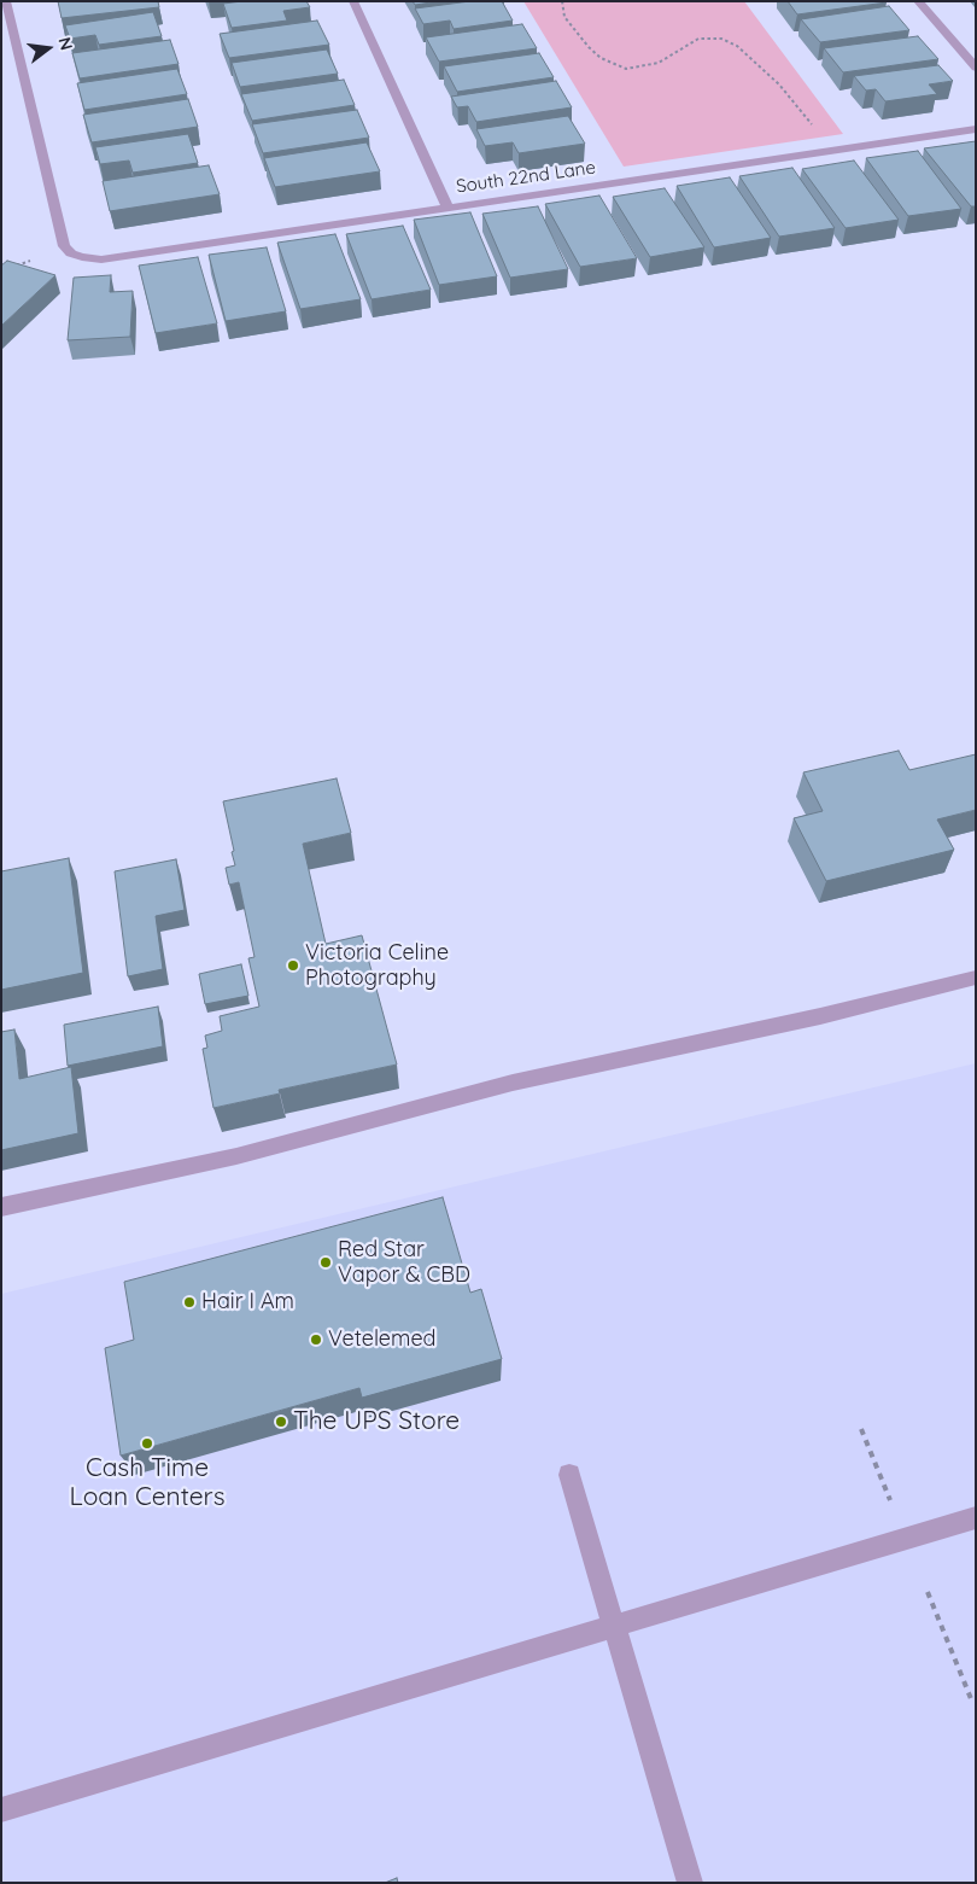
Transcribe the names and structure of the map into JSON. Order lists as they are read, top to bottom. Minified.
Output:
{"streets":{"street":["South 22nd Lane"]},"places":["Victoria Celine Photography","Red Star Vapor & CBD","Hair I Am","Vetelemed","The UPS Store","Cash Time Loan Centers"],"north":"right"}
